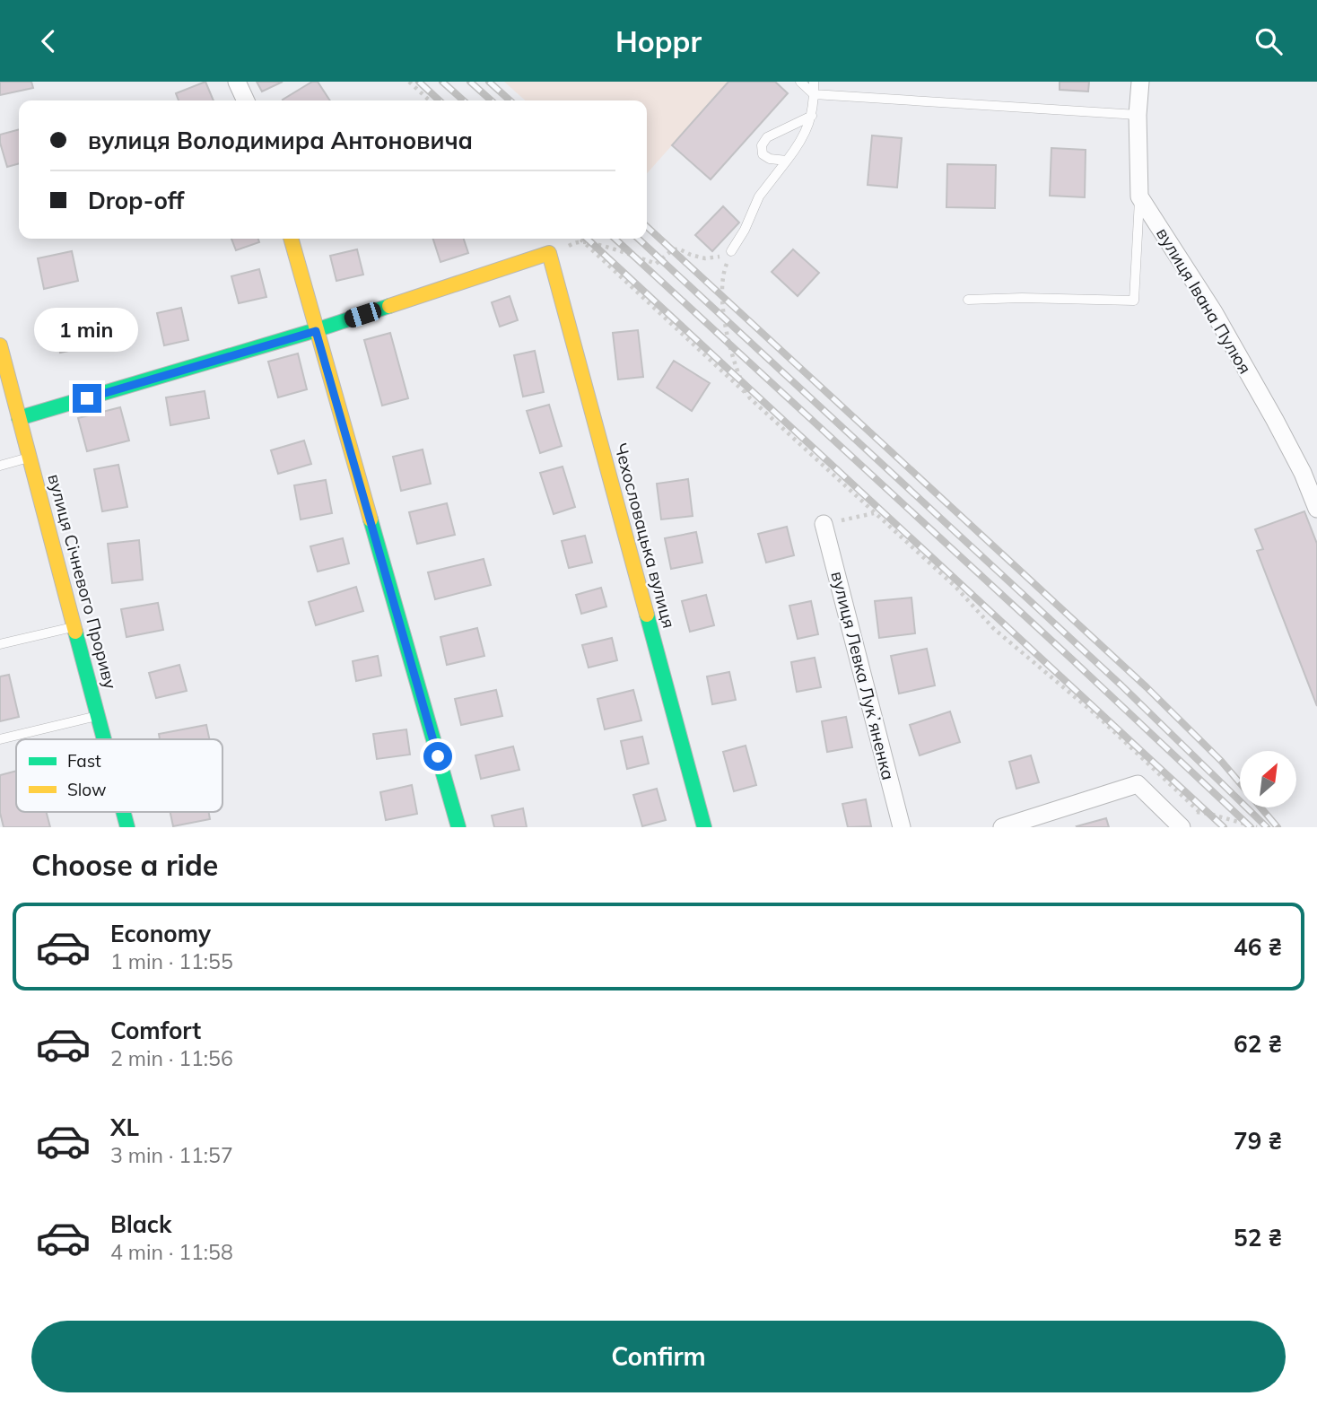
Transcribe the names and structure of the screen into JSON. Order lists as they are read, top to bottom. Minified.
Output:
{"streets":{"street":["вулиця Івана Пулюя","Чехословацька вулиця","вулиця Січневого Прориву","вулиця Левка Лукʼяненка"]},"legend":["Fast","Slow"],"north":"top right","page":{"header":"Hoppr","banner":["вулиця Володимира Антоновича","Drop-off"],"bubble":"1 min","heading":"Choose a ride","list":[{"name":"Economy","note":"1 min · 11:55","value":"46 ₴"},{"name":"Comfort","note":"2 min · 11:56","value":"62 ₴"},{"name":"XL","note":"3 min · 11:57","value":"79 ₴"},{"name":"Black","note":"4 min · 11:58","value":"52 ₴"}],"buttons":"Confirm"}}
